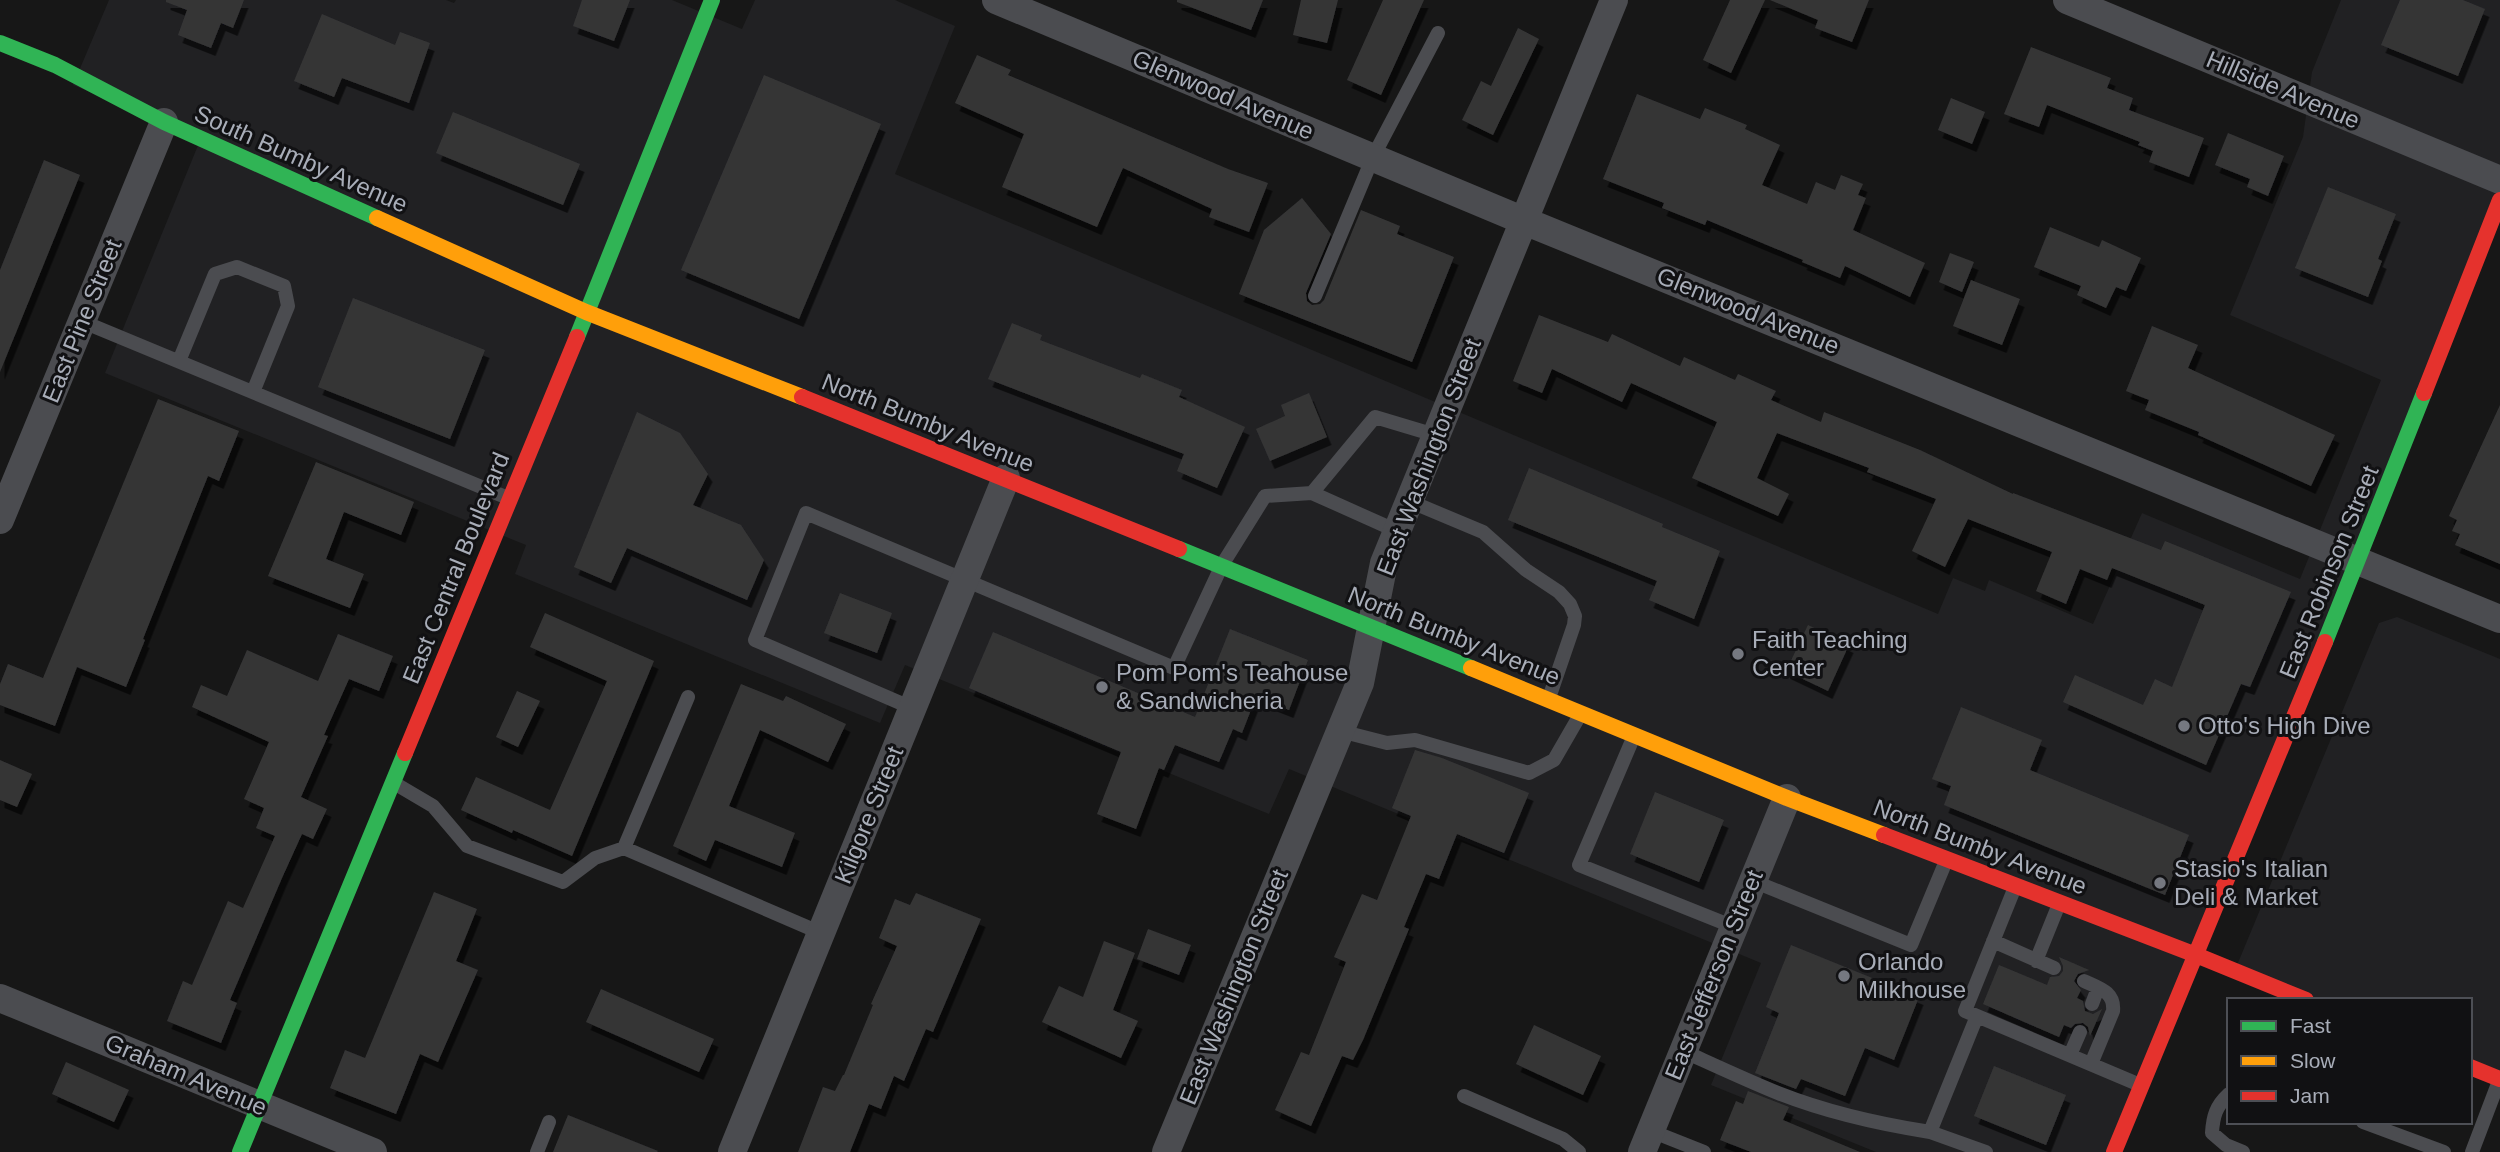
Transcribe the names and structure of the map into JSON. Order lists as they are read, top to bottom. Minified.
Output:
{"streets":{"street":["Hillside Avenue","Glenwood Avenue","South Bumby Avenue","East Pine Street","North Bumby Avenue","East Washington Street","East Central Boulevard","East Robinson Street","Kilgore Street","East Jefferson Street","Graham Avenue"]},"crossings":[["Glenwood Avenue","East Washington Street"],["Glenwood Avenue","East Robinson Street"],["South Bumby Avenue","East Pine Street"],["South Bumby Avenue","North Bumby Avenue"],["South Bumby Avenue","East Central Boulevard"],["North Bumby Avenue","East Washington Street"],["North Bumby Avenue","East Central Boulevard"],["North Bumby Avenue","East Robinson Street"],["North Bumby Avenue","Kilgore Street"],["North Bumby Avenue","East Jefferson Street"],["East Central Boulevard","Graham Avenue"]],"places":["Faith Teaching Center","Pom Pom's Teahouse & Sandwicheria","Otto's High Dive","Stasio's Italian Deli & Market","Orlando Milkhouse"],"legend":["Fast","Slow","Jam"]}
